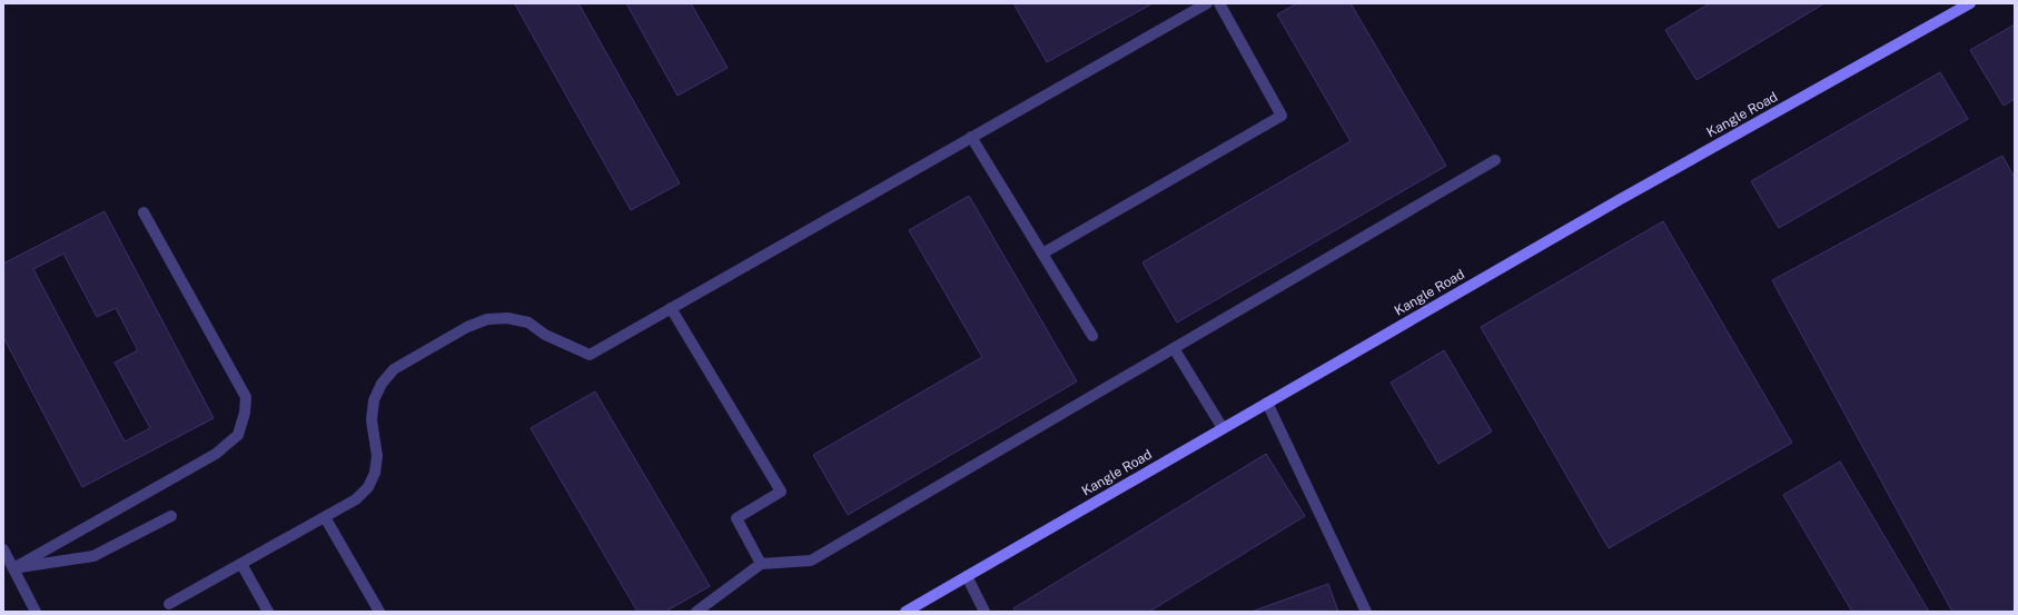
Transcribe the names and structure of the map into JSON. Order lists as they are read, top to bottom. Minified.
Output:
{"streets":{"main road":["Kangle Road"]}}
